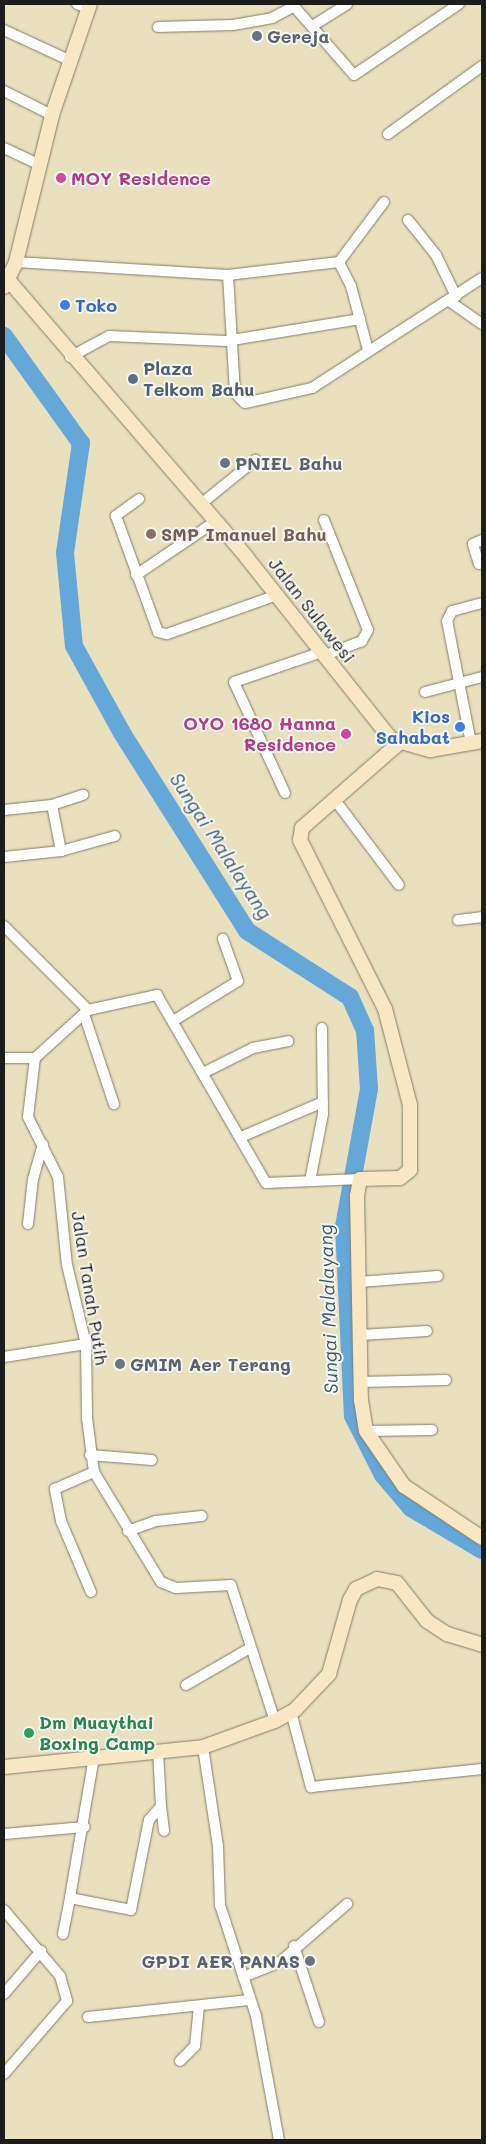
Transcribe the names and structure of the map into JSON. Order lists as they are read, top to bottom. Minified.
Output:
{"streets":{"street":["Jalan Sulawesi","Jalan Tanah Putih"]},"water":["Sungai Malalayang"],"places":["Gereja","MOY Residence","Toko","Plaza Telkom Bahu","PNIEL Bahu","SMP Imanuel Bahu","Kios Sahabat","OYO 1680 Hanna Residence","GMIM Aer Terang","Dm Muaythai Boxing Camp","GPDI AER PANAS"]}
